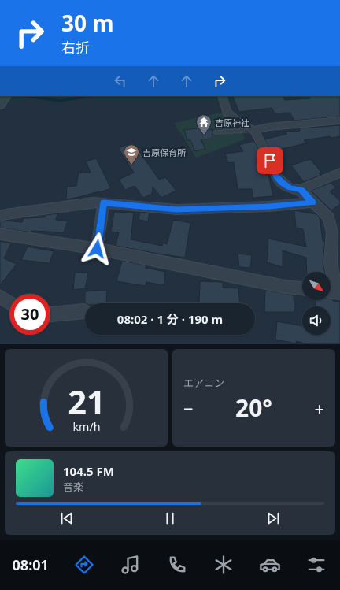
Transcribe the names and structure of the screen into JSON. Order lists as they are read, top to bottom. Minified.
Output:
{"places":{"temple":["吉原神社"],"school or university":["吉原保育所"]},"north":"bottom right","page":{"turn":["30 m","右折"],"limit":"30","trip":"08:02 · 1 分 · 190 m","tile":"エアコン","heat":["−","20°","+"],"song":["104.5 FM","音楽"],"tabs":"08:01","gauge":["21","km/h"]}}
